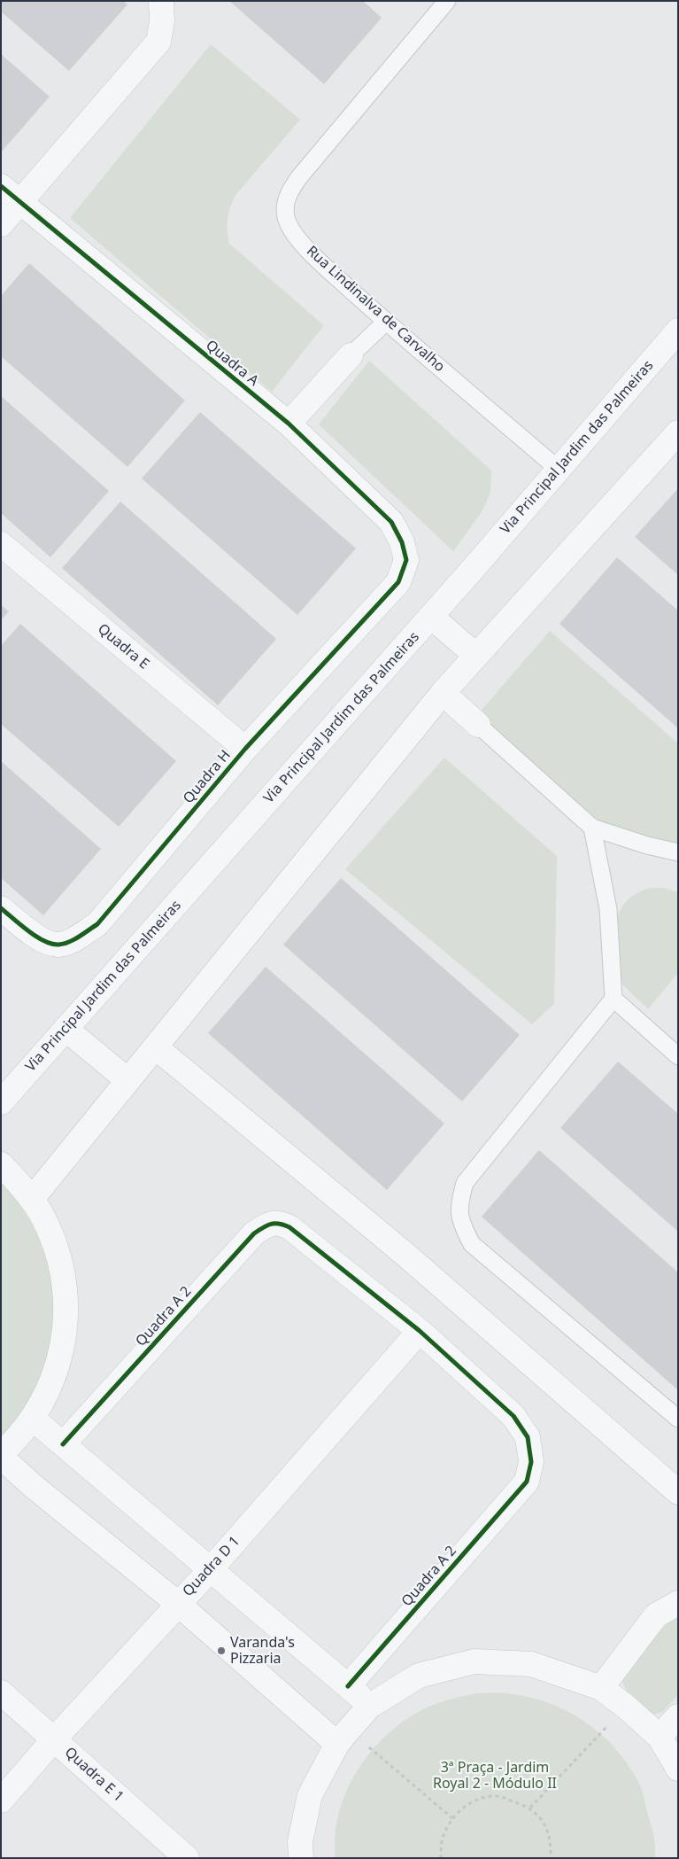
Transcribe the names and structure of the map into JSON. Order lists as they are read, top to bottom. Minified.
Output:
{"streets":{"street":["Quadra A","Via Principal Jardim das Palmeiras","Quadra E","Quadra H","Quadra A 2","Quadra D 1","Quadra E 1"],"lane":["Rua Lindinalva de Carvalho"]},"crossings":[["Rua Lindinalva de Carvalho","Via Principal Jardim das Palmeiras"],["Quadra A","Quadra H"],["Quadra E","Quadra H"],["Quadra A 2","Quadra D 1"],["Quadra D 1","Quadra E 1"]],"parks":["3ª Praça - Jardim Royal 2 - Módulo II"],"places":["Varanda's Pizzaria"]}
